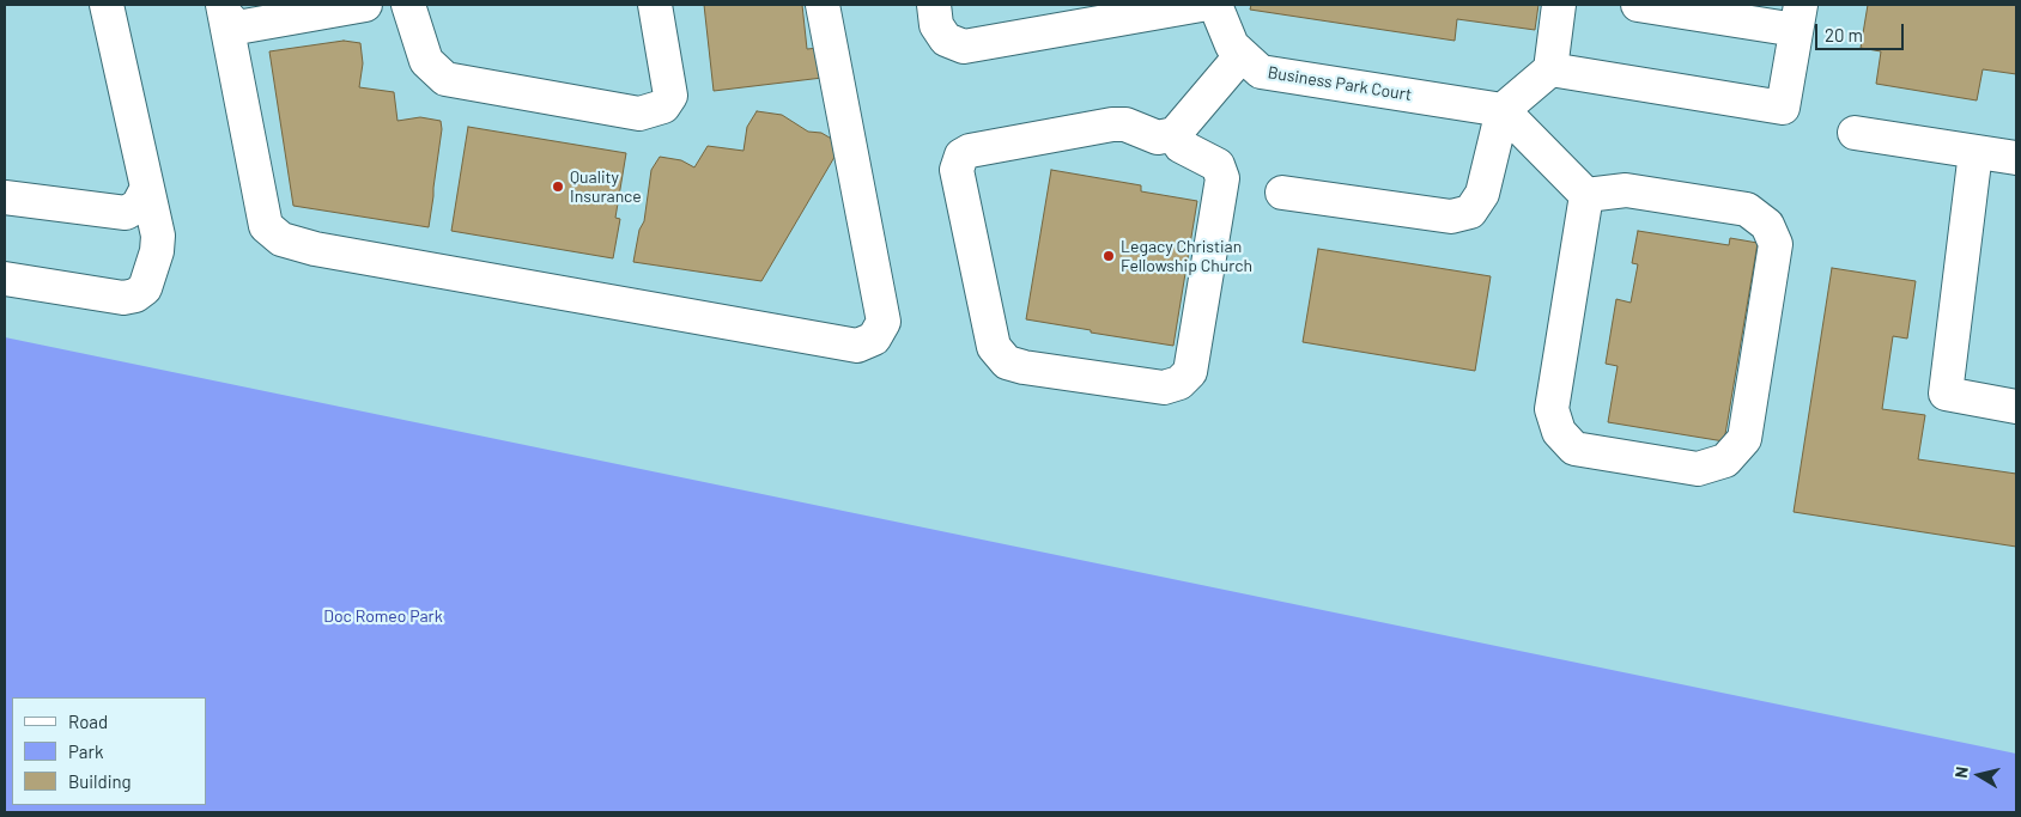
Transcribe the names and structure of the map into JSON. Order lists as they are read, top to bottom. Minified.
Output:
{"streets":{"street":["Business Park Court"]},"parks":["Doc Romeo Park"],"places":["Quality Insurance","Legacy Christian Fellowship Church"],"legend":["Road","Park","Building"],"scale_bar":"20 m","north":"left"}
